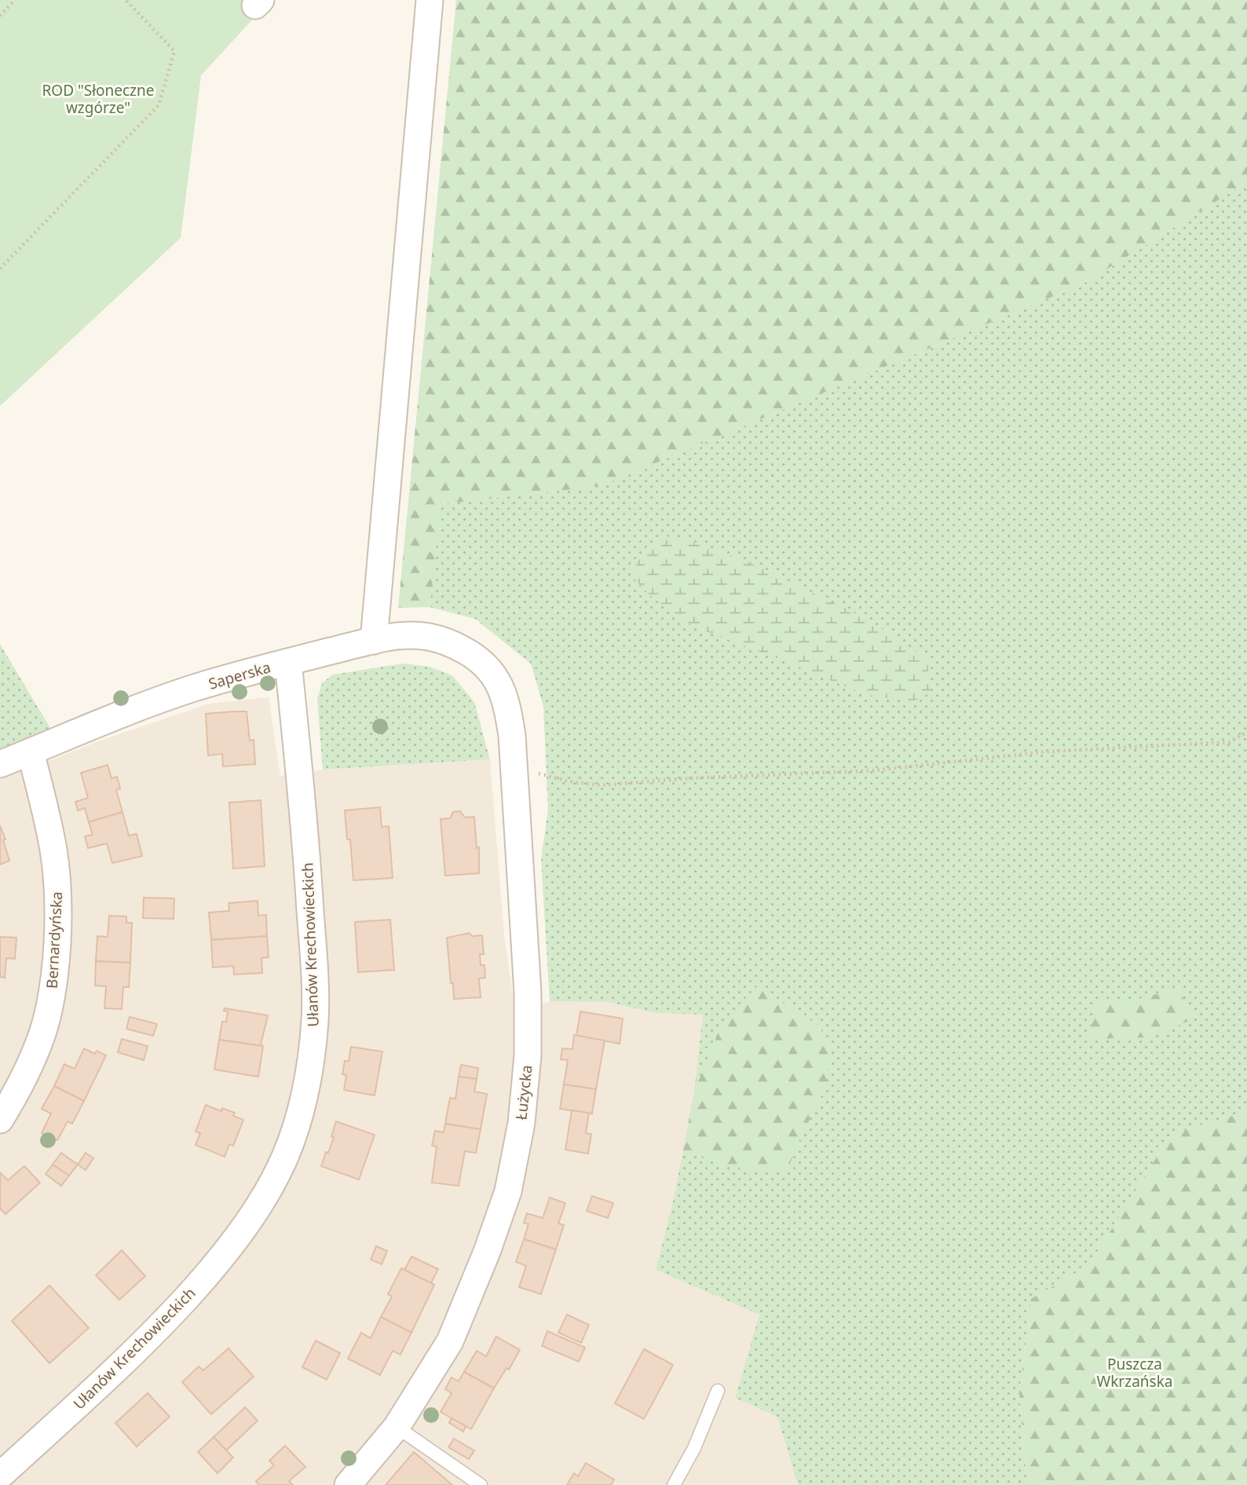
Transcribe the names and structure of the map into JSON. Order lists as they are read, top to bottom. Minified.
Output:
{"streets":{"street":["Saperska","Bernardyńska","Ułanów Krechowieckich","Łużycka"]},"crossings":[["Saperska","Bernardyńska"],["Saperska","Ułanów Krechowieckich"],["Saperska","Łużycka"]],"parks":["ROD \"Słoneczne wzgórze\"","Puszcza Wkrzańska"]}
